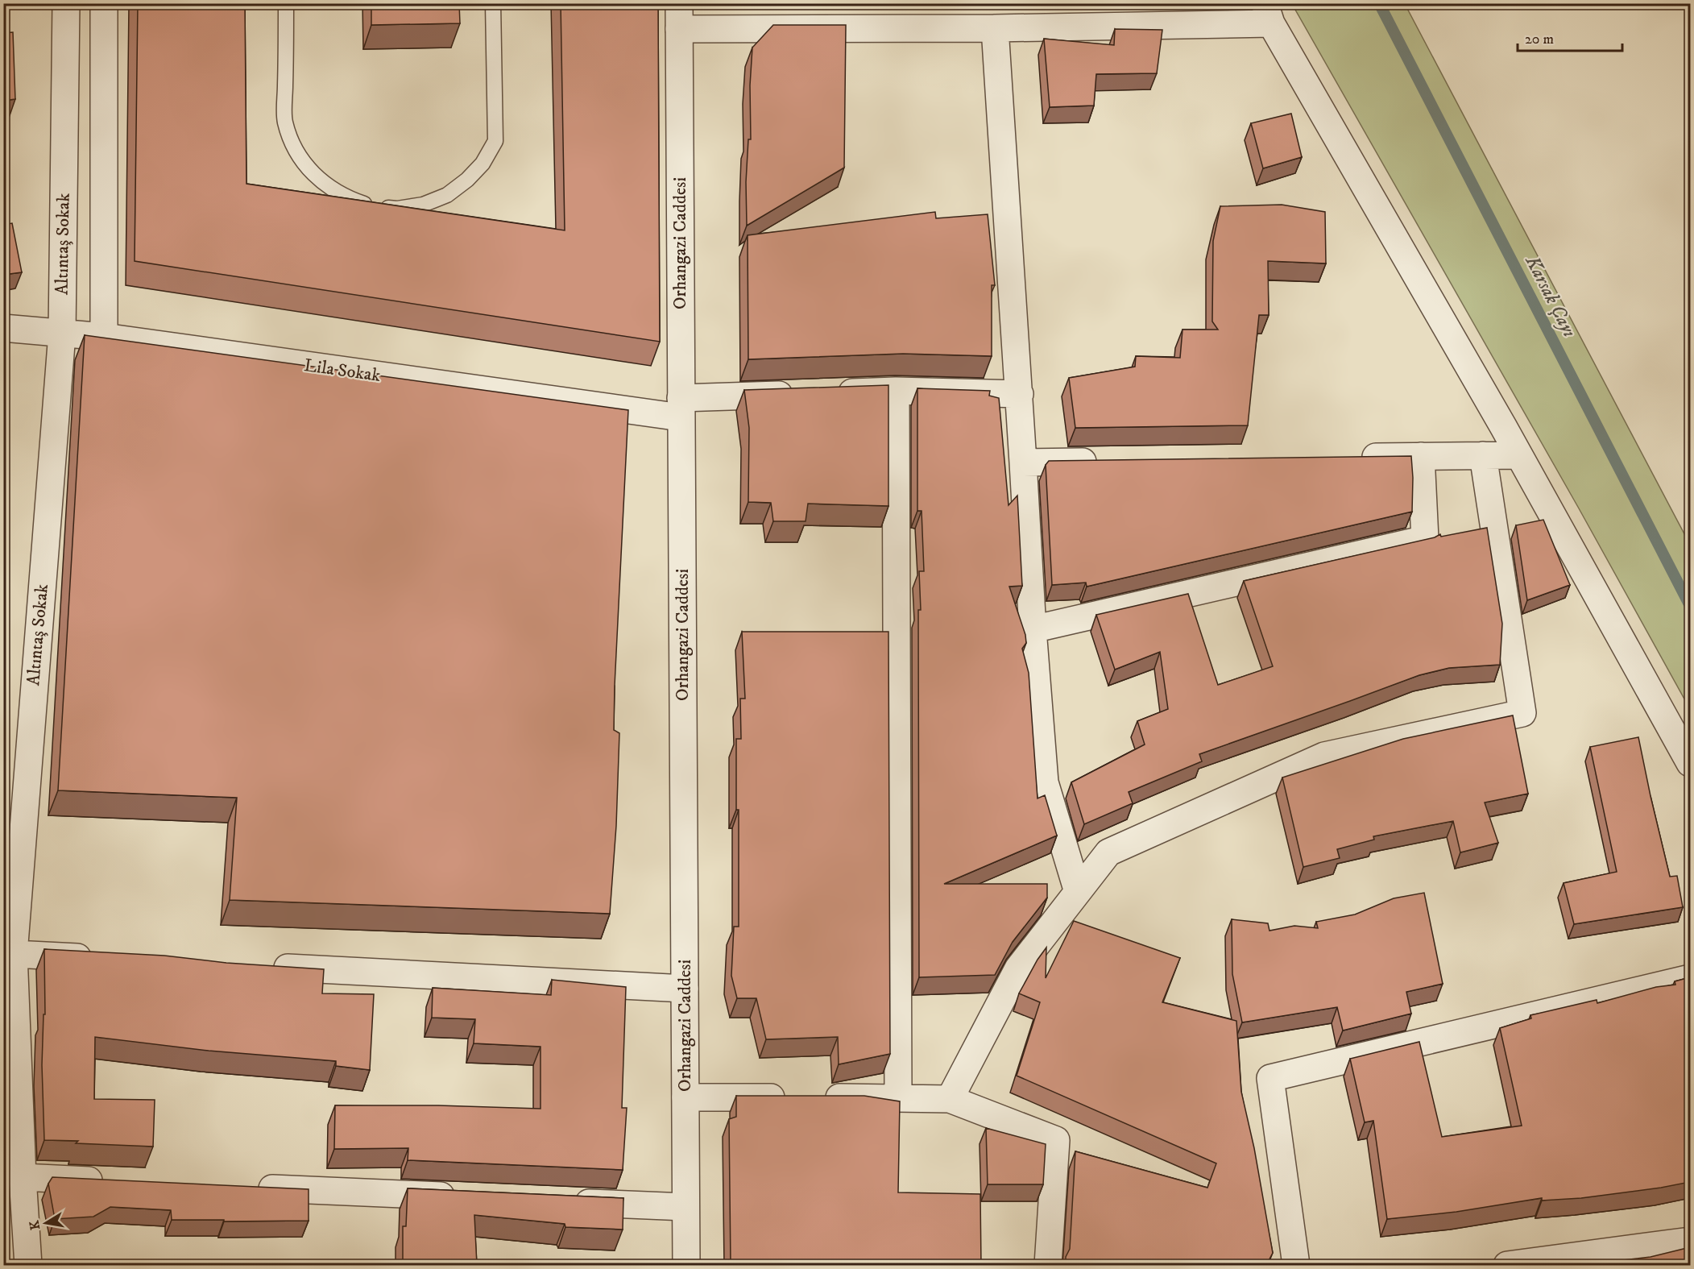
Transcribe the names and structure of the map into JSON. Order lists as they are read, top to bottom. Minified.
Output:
{"streets":{"street":["Orhangazi Caddesi","Altıntaş Sokak","Lila Sokak"]},"crossings":[["Orhangazi Caddesi","Lila Sokak"],["Altıntaş Sokak","Lila Sokak"]],"water":["Karsak Çayı"],"scale_bar":"20 m","north":"left"}
